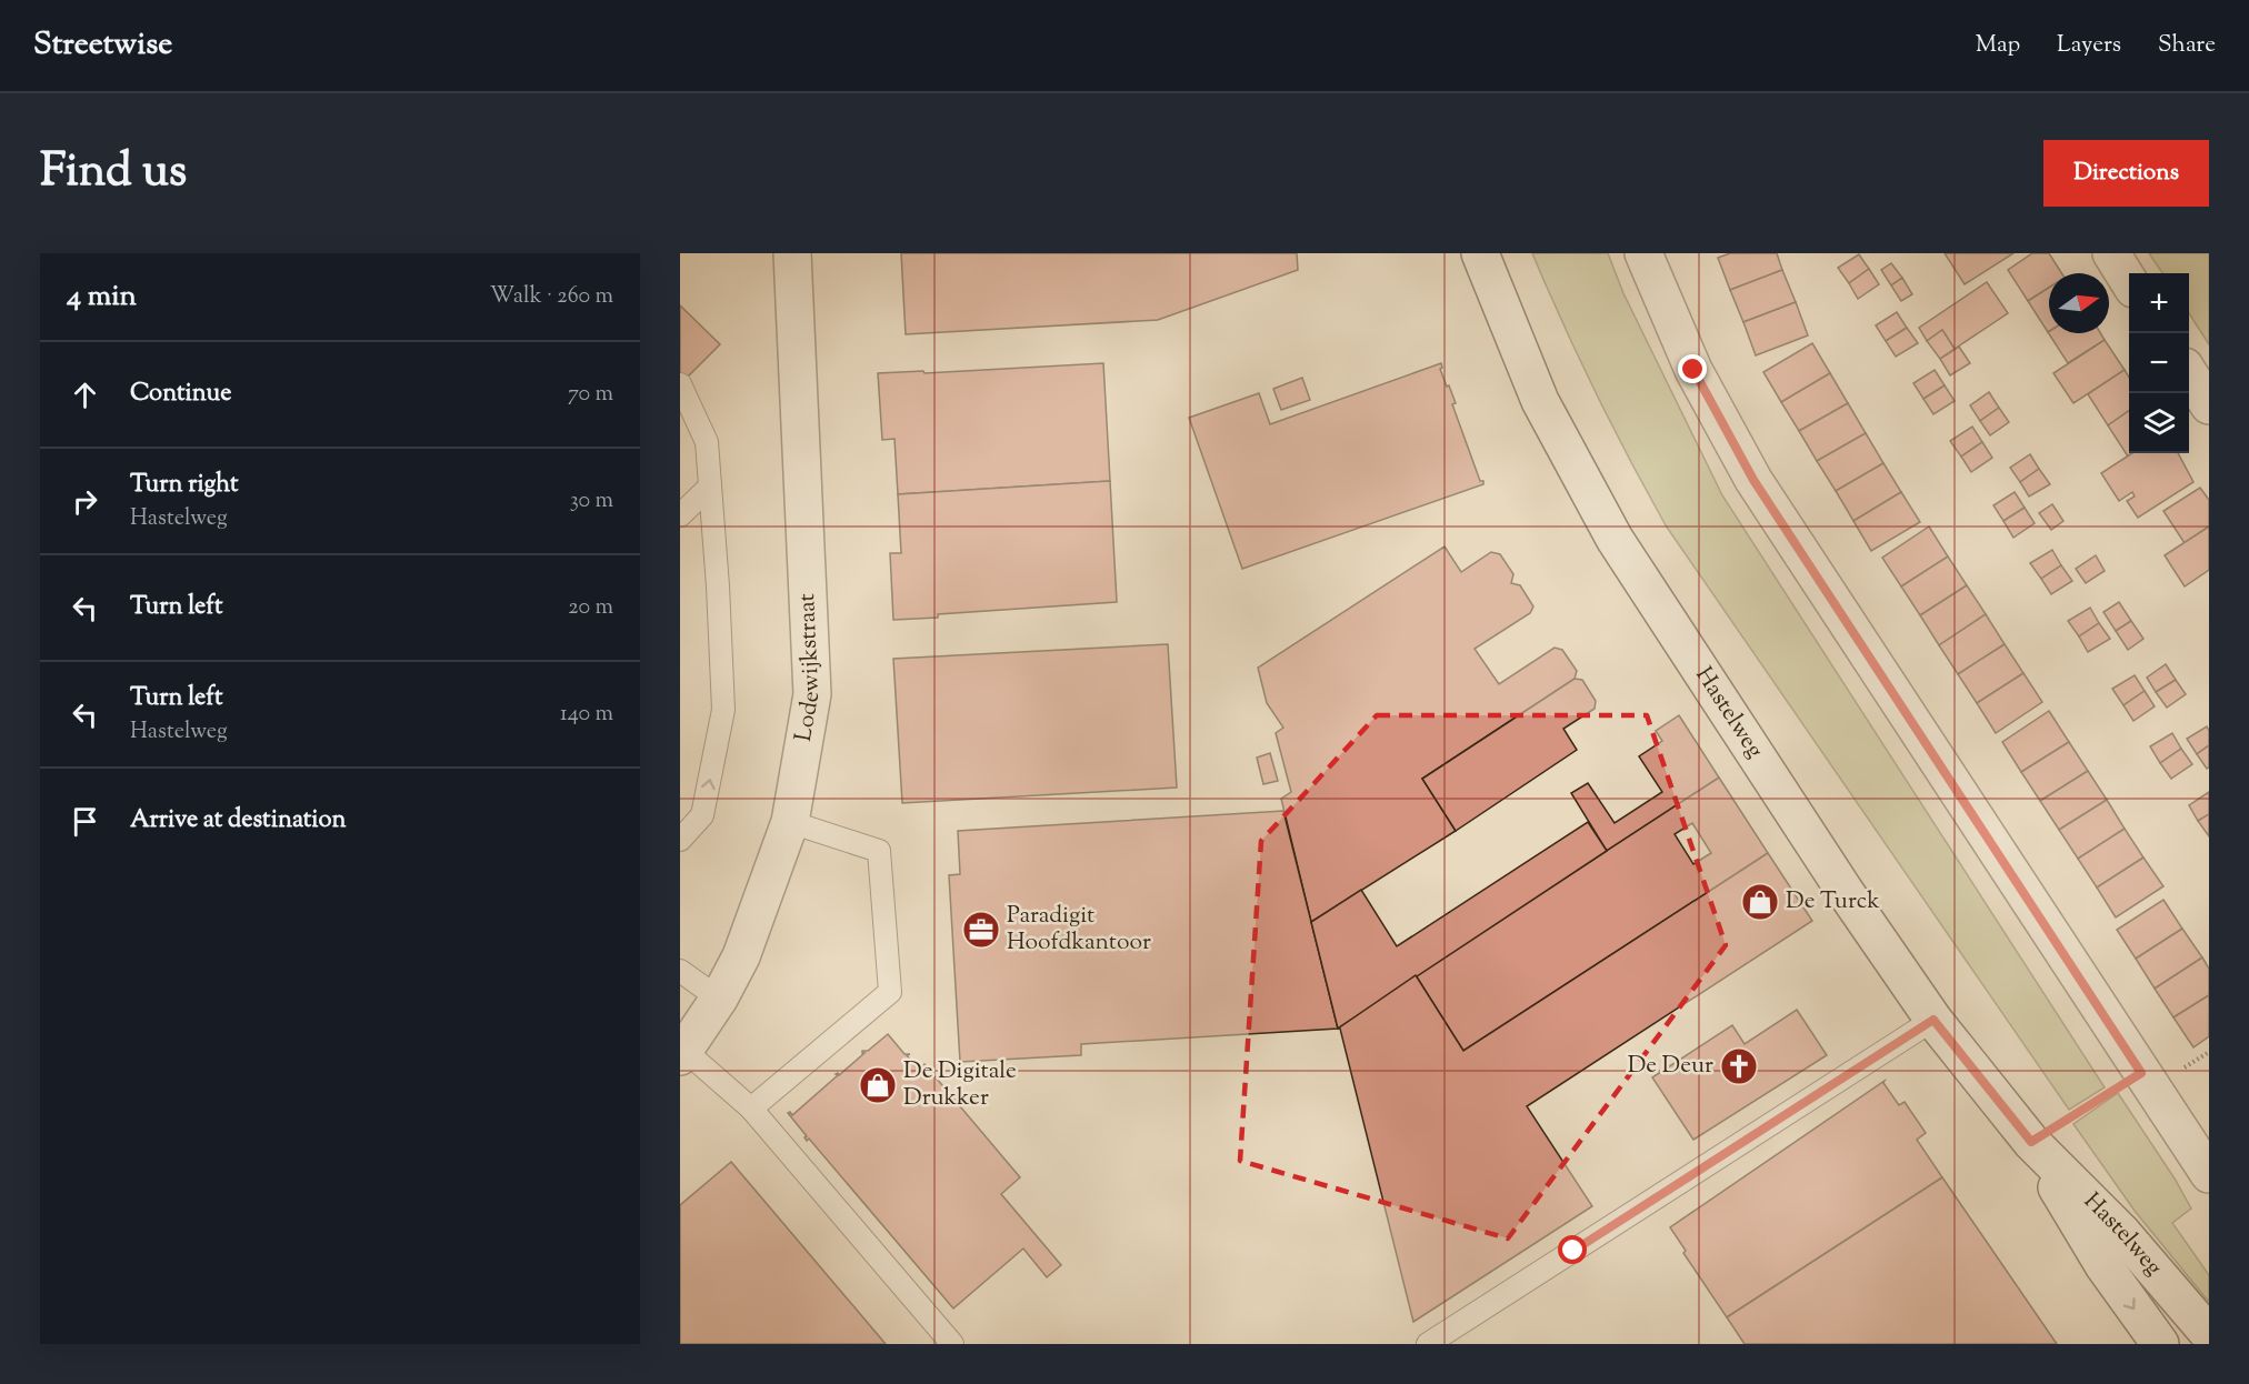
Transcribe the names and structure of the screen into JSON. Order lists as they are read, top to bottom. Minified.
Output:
{"streets":{"street":["Lodewijkstraat","Hastelweg"]},"places":{"shop":["De Turck","De Digitale Drukker"],"office":["Paradigit Hoofdkantoor"],"church":["De Deur"]},"north":"right","page":{"header":"Streetwise","nav":["Map","Layers","Share"],"title":"Find us","buttons":"Directions","heading":["4 min","Walk · 260 m"],"map_buttons":["+","−"],"list":[["Continue","70 m"],["Turn right","Hastelweg","30 m"],["Turn left","20 m"],["Turn left","Hastelweg","140 m"],"Arrive at destination"]}}
